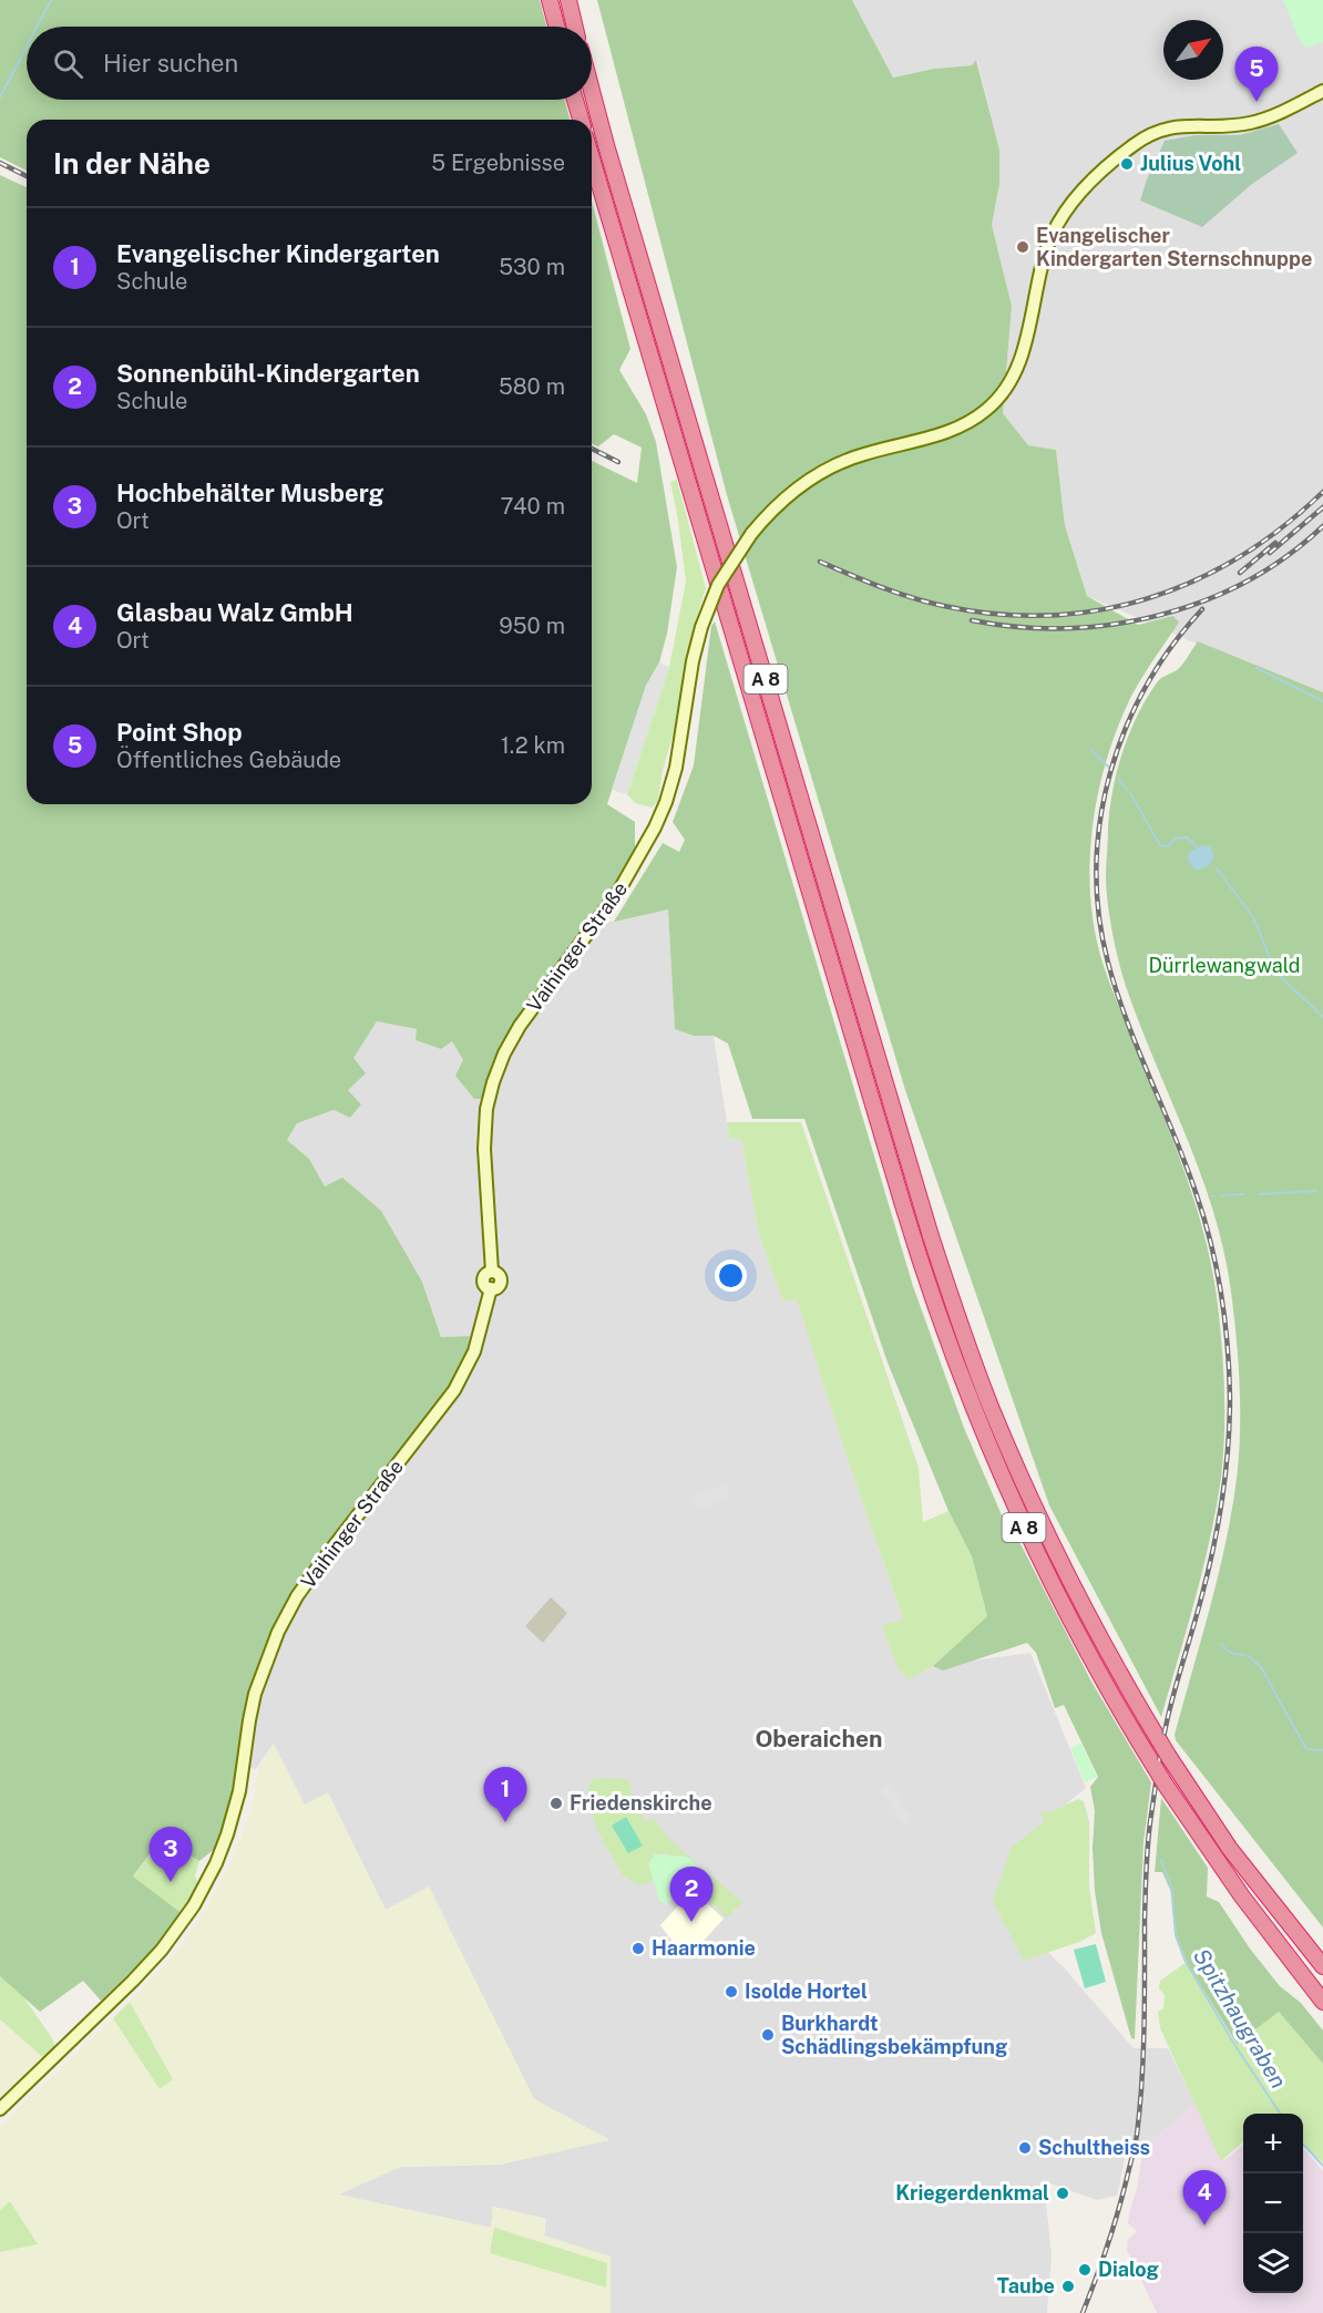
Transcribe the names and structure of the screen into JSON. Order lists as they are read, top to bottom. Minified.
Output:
{"streets":{"highway":["A 8"],"main road":["Vaihinger Straße"]},"districts":["Oberaichen"],"water":["Spitzhaugraben"],"parks":["Dürrlewangwald"],"places":["Julius Vohl","Evangelischer Kindergarten Sternschnuppe","Friedenskirche","Haarmonie","Isolde Hortel","Burkhardt Schädlingsbekämpfung","Schultheiss","Kriegerdenkmal","Dialog","Taube"],"north":"top right","page":{"search":"Hier suchen","pins":["5","1","3","2","4"],"heading":["In der Nähe","5 Ergebnisse"],"list":[{"mark":"1","name":"Evangelischer Kindergarten","note":"Schule","value":"530 m"},{"mark":"2","name":"Sonnenbühl-Kindergarten","note":"Schule","value":"580 m"},{"mark":"3","name":"Hochbehälter Musberg","note":"Ort","value":"740 m"},{"mark":"4","name":"Glasbau Walz GmbH","note":"Ort","value":"950 m"},{"mark":"5","name":"Point Shop","note":"Öffentliches Gebäude","value":"1.2 km"}],"map_buttons":["+","−"]}}
